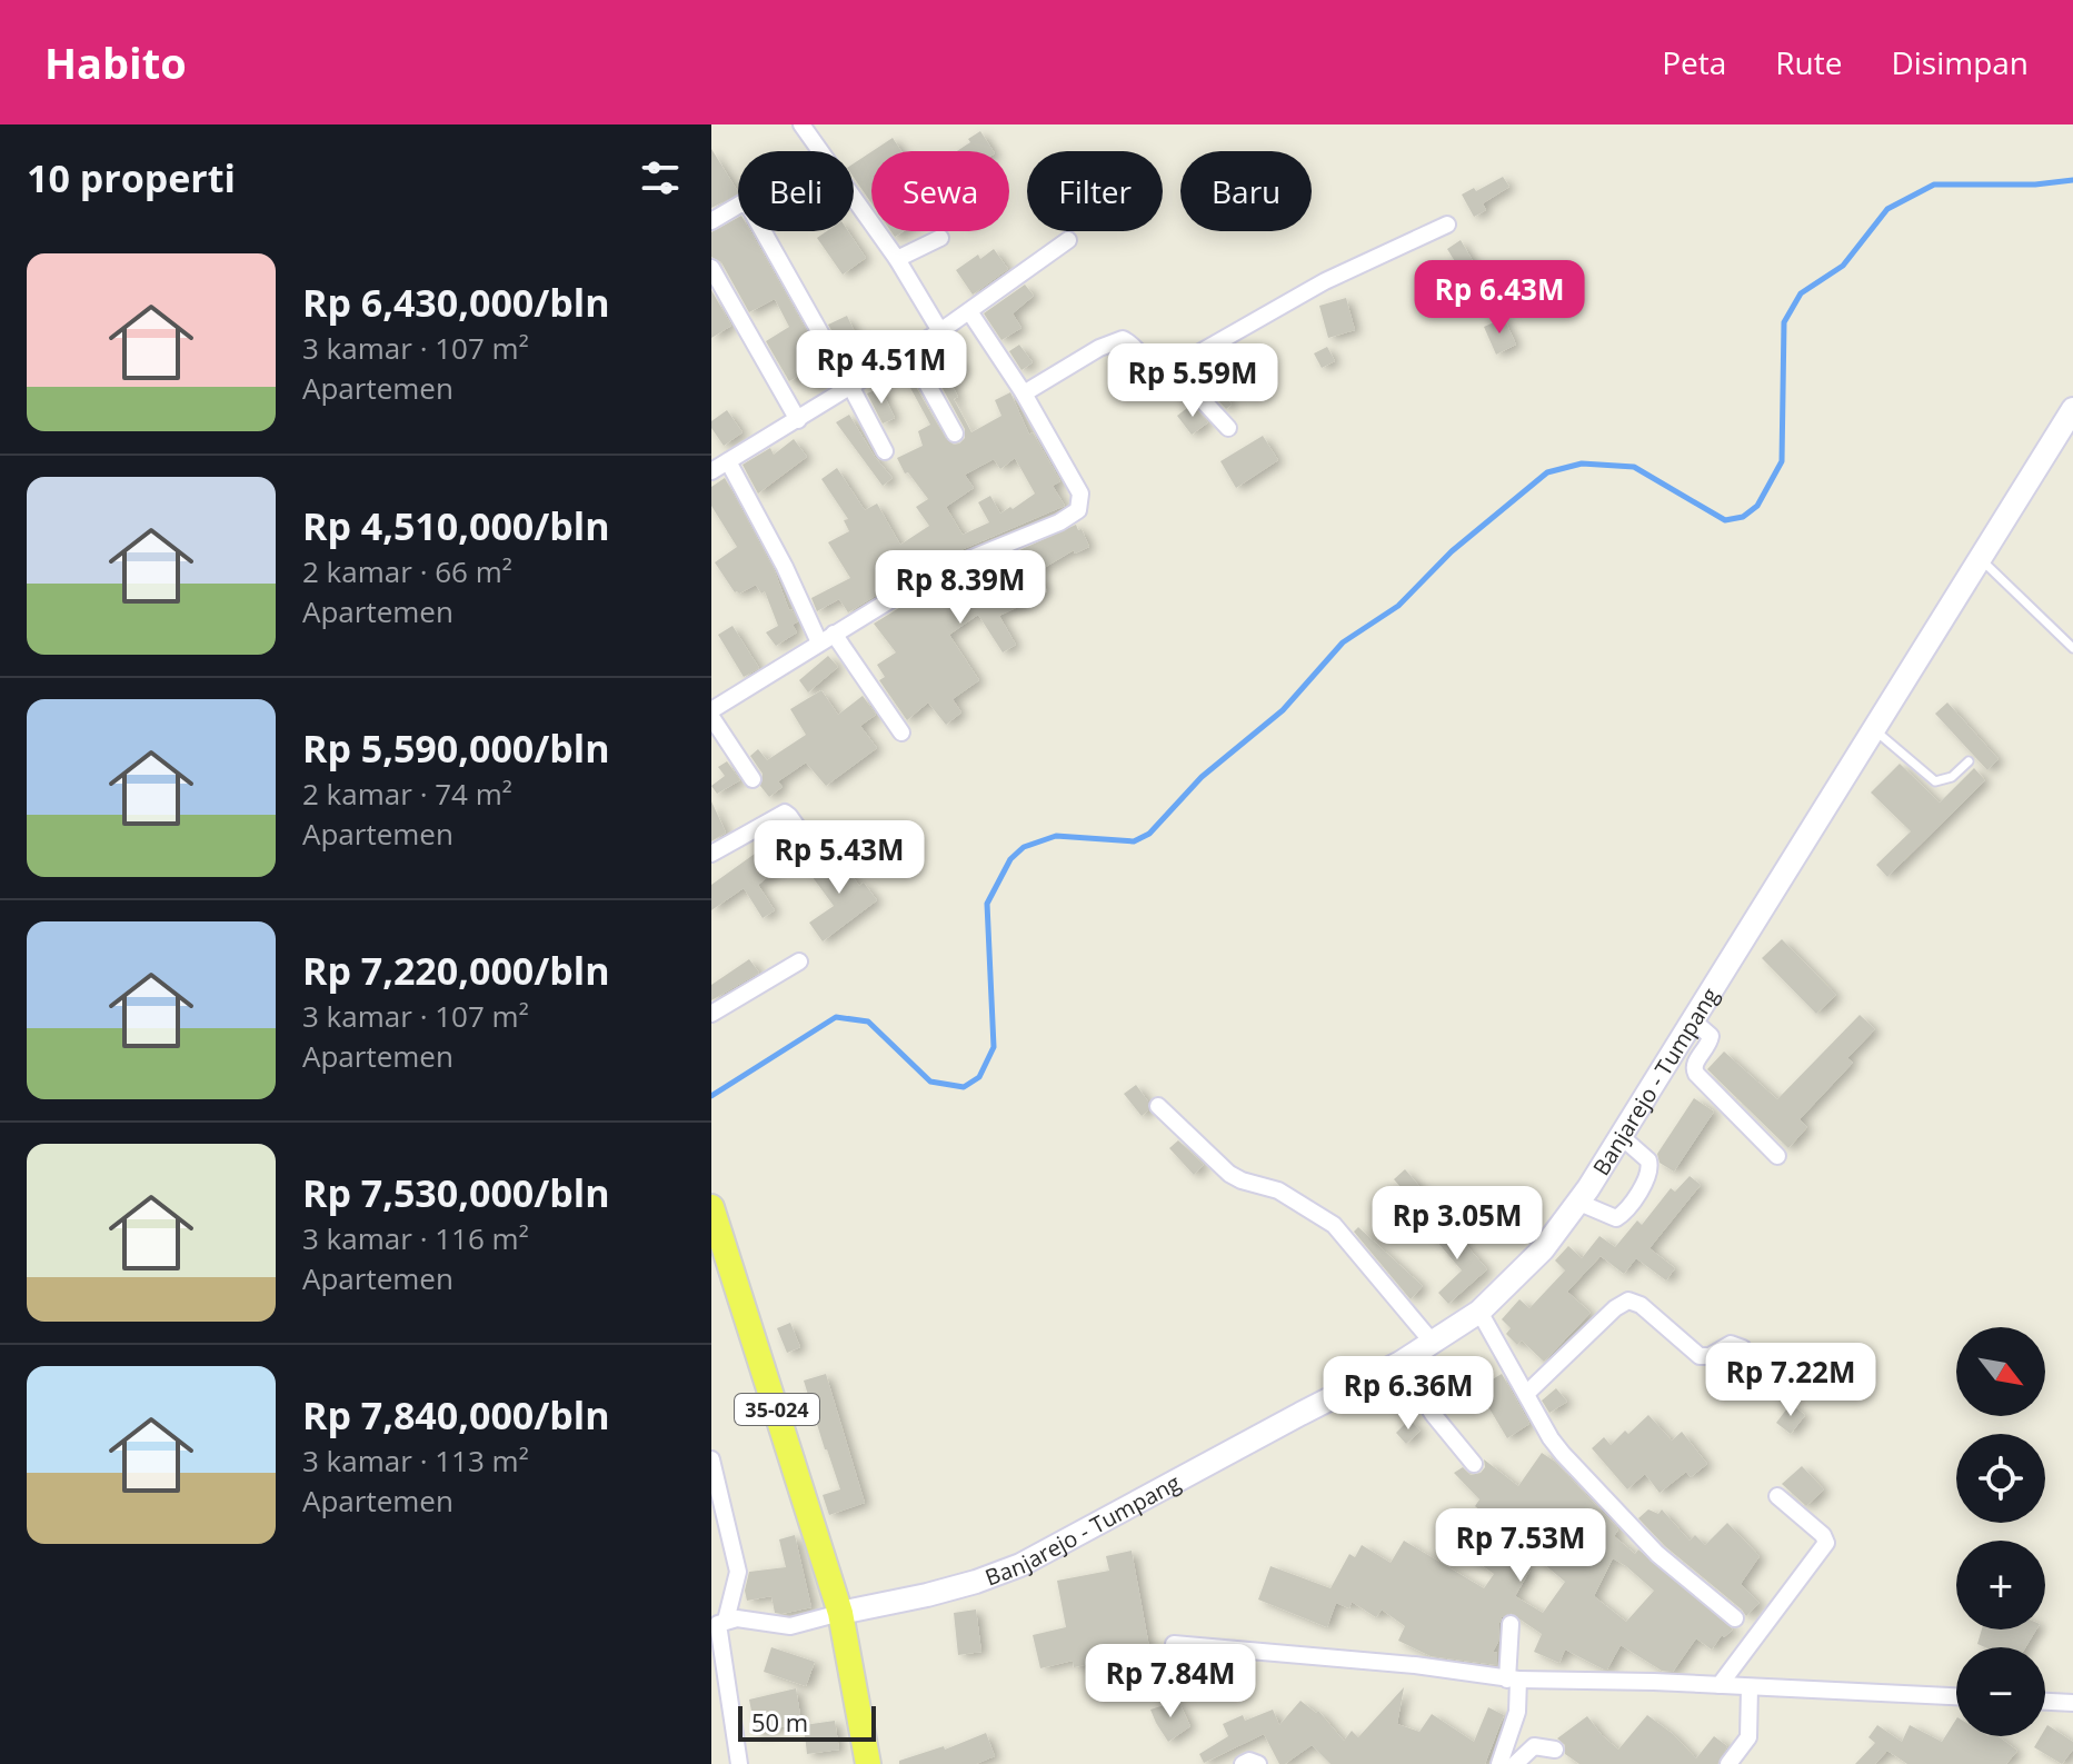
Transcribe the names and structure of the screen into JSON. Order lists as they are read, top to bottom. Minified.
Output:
{"streets":{"main road":["Banjarejo - Tumpang","35-024"]},"crossings":[["Banjarejo - Tumpang","35-024"]],"scale_bar":"50 m","north":"bottom right","page":{"header":"Habito","nav":["Peta","Rute","Disimpan"],"heading":"10 properti","chip":["Beli","Sewa","Filter","Baru"],"list":[{"name":"Rp 6,430,000/bln","note":"3 kamar · 107 m² · Apartemen"},{"name":"Rp 4,510,000/bln","note":"2 kamar · 66 m² · Apartemen"},{"name":"Rp 5,590,000/bln","note":"2 kamar · 74 m² · Apartemen"},{"name":"Rp 7,220,000/bln","note":"3 kamar · 107 m² · Apartemen"},{"name":"Rp 7,530,000/bln","note":"3 kamar · 116 m² · Apartemen"},{"name":"Rp 7,840,000/bln","note":"3 kamar · 113 m² · Apartemen"}],"price":["Rp 6.43M","Rp 4.51M","Rp 5.59M","Rp 8.39M","Rp 5.43M","Rp 3.05M","Rp 7.22M","Rp 6.36M","Rp 7.53M","Rp 7.84M"],"map_buttons":["+","−"],"scale":"50 m"}}
